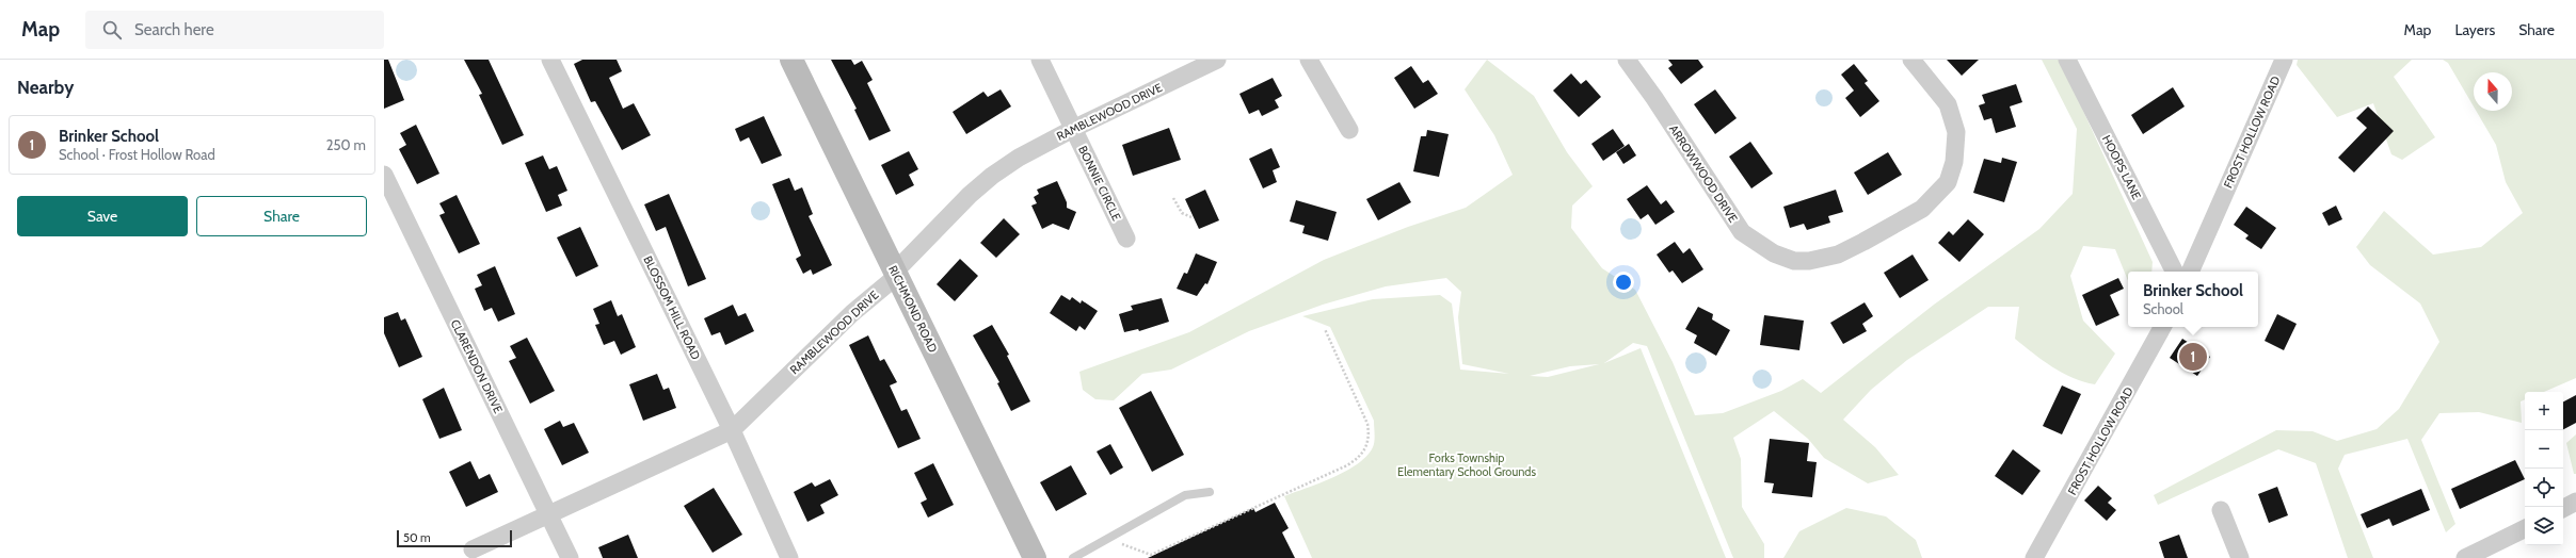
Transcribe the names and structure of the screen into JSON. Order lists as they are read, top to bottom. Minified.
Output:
{"streets":{"street":["RAMBLEWOOD DRIVE","FROST HOLLOW ROAD","HOOPS LANE","ARROWWOOD DRIVE","BONNIE CIRCLE","BLOSSOM HILL ROAD","RICHMOND ROAD","CLARENDON DRIVE"]},"crossings":[["RAMBLEWOOD DRIVE","BONNIE CIRCLE"],["RAMBLEWOOD DRIVE","BLOSSOM HILL ROAD"],["RAMBLEWOOD DRIVE","RICHMOND ROAD"],["RAMBLEWOOD DRIVE","CLARENDON DRIVE"]],"parks":["Forks Township Elementary School Grounds"],"scale_bar":"50 m","north":"top","page":{"header":"Map","search":"Search here","nav":["Map","Layers","Share"],"heading":"Nearby","list":[{"mark":"1","name":"Brinker School","note":"School · Frost Hollow Road","value":"250 m"}],"buttons":["Save","Share"],"popup":["Brinker School","School"],"pins":"1","map_buttons":["+","−"],"scale":"50 m"}}
